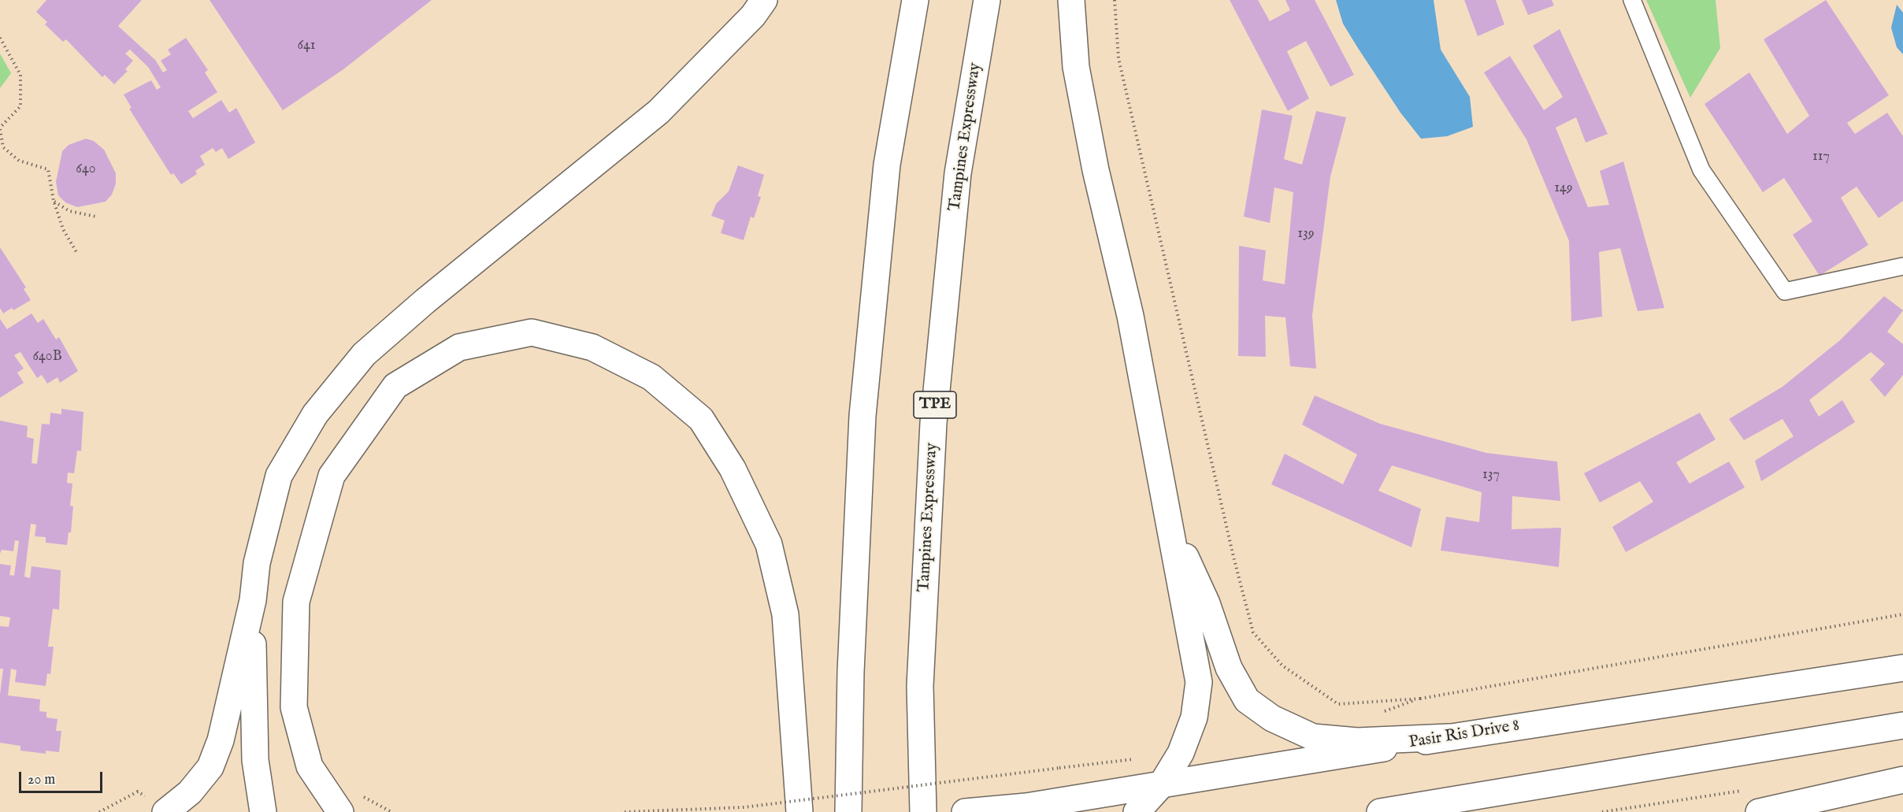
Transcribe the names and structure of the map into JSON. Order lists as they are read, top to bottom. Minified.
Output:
{"streets":{"main road":["Tampines Expressway","TPE","Pasir Ris Drive 8"]},"house_numbers":["641","117","640","149","139","640B","137"],"scale_bar":"20 m"}
